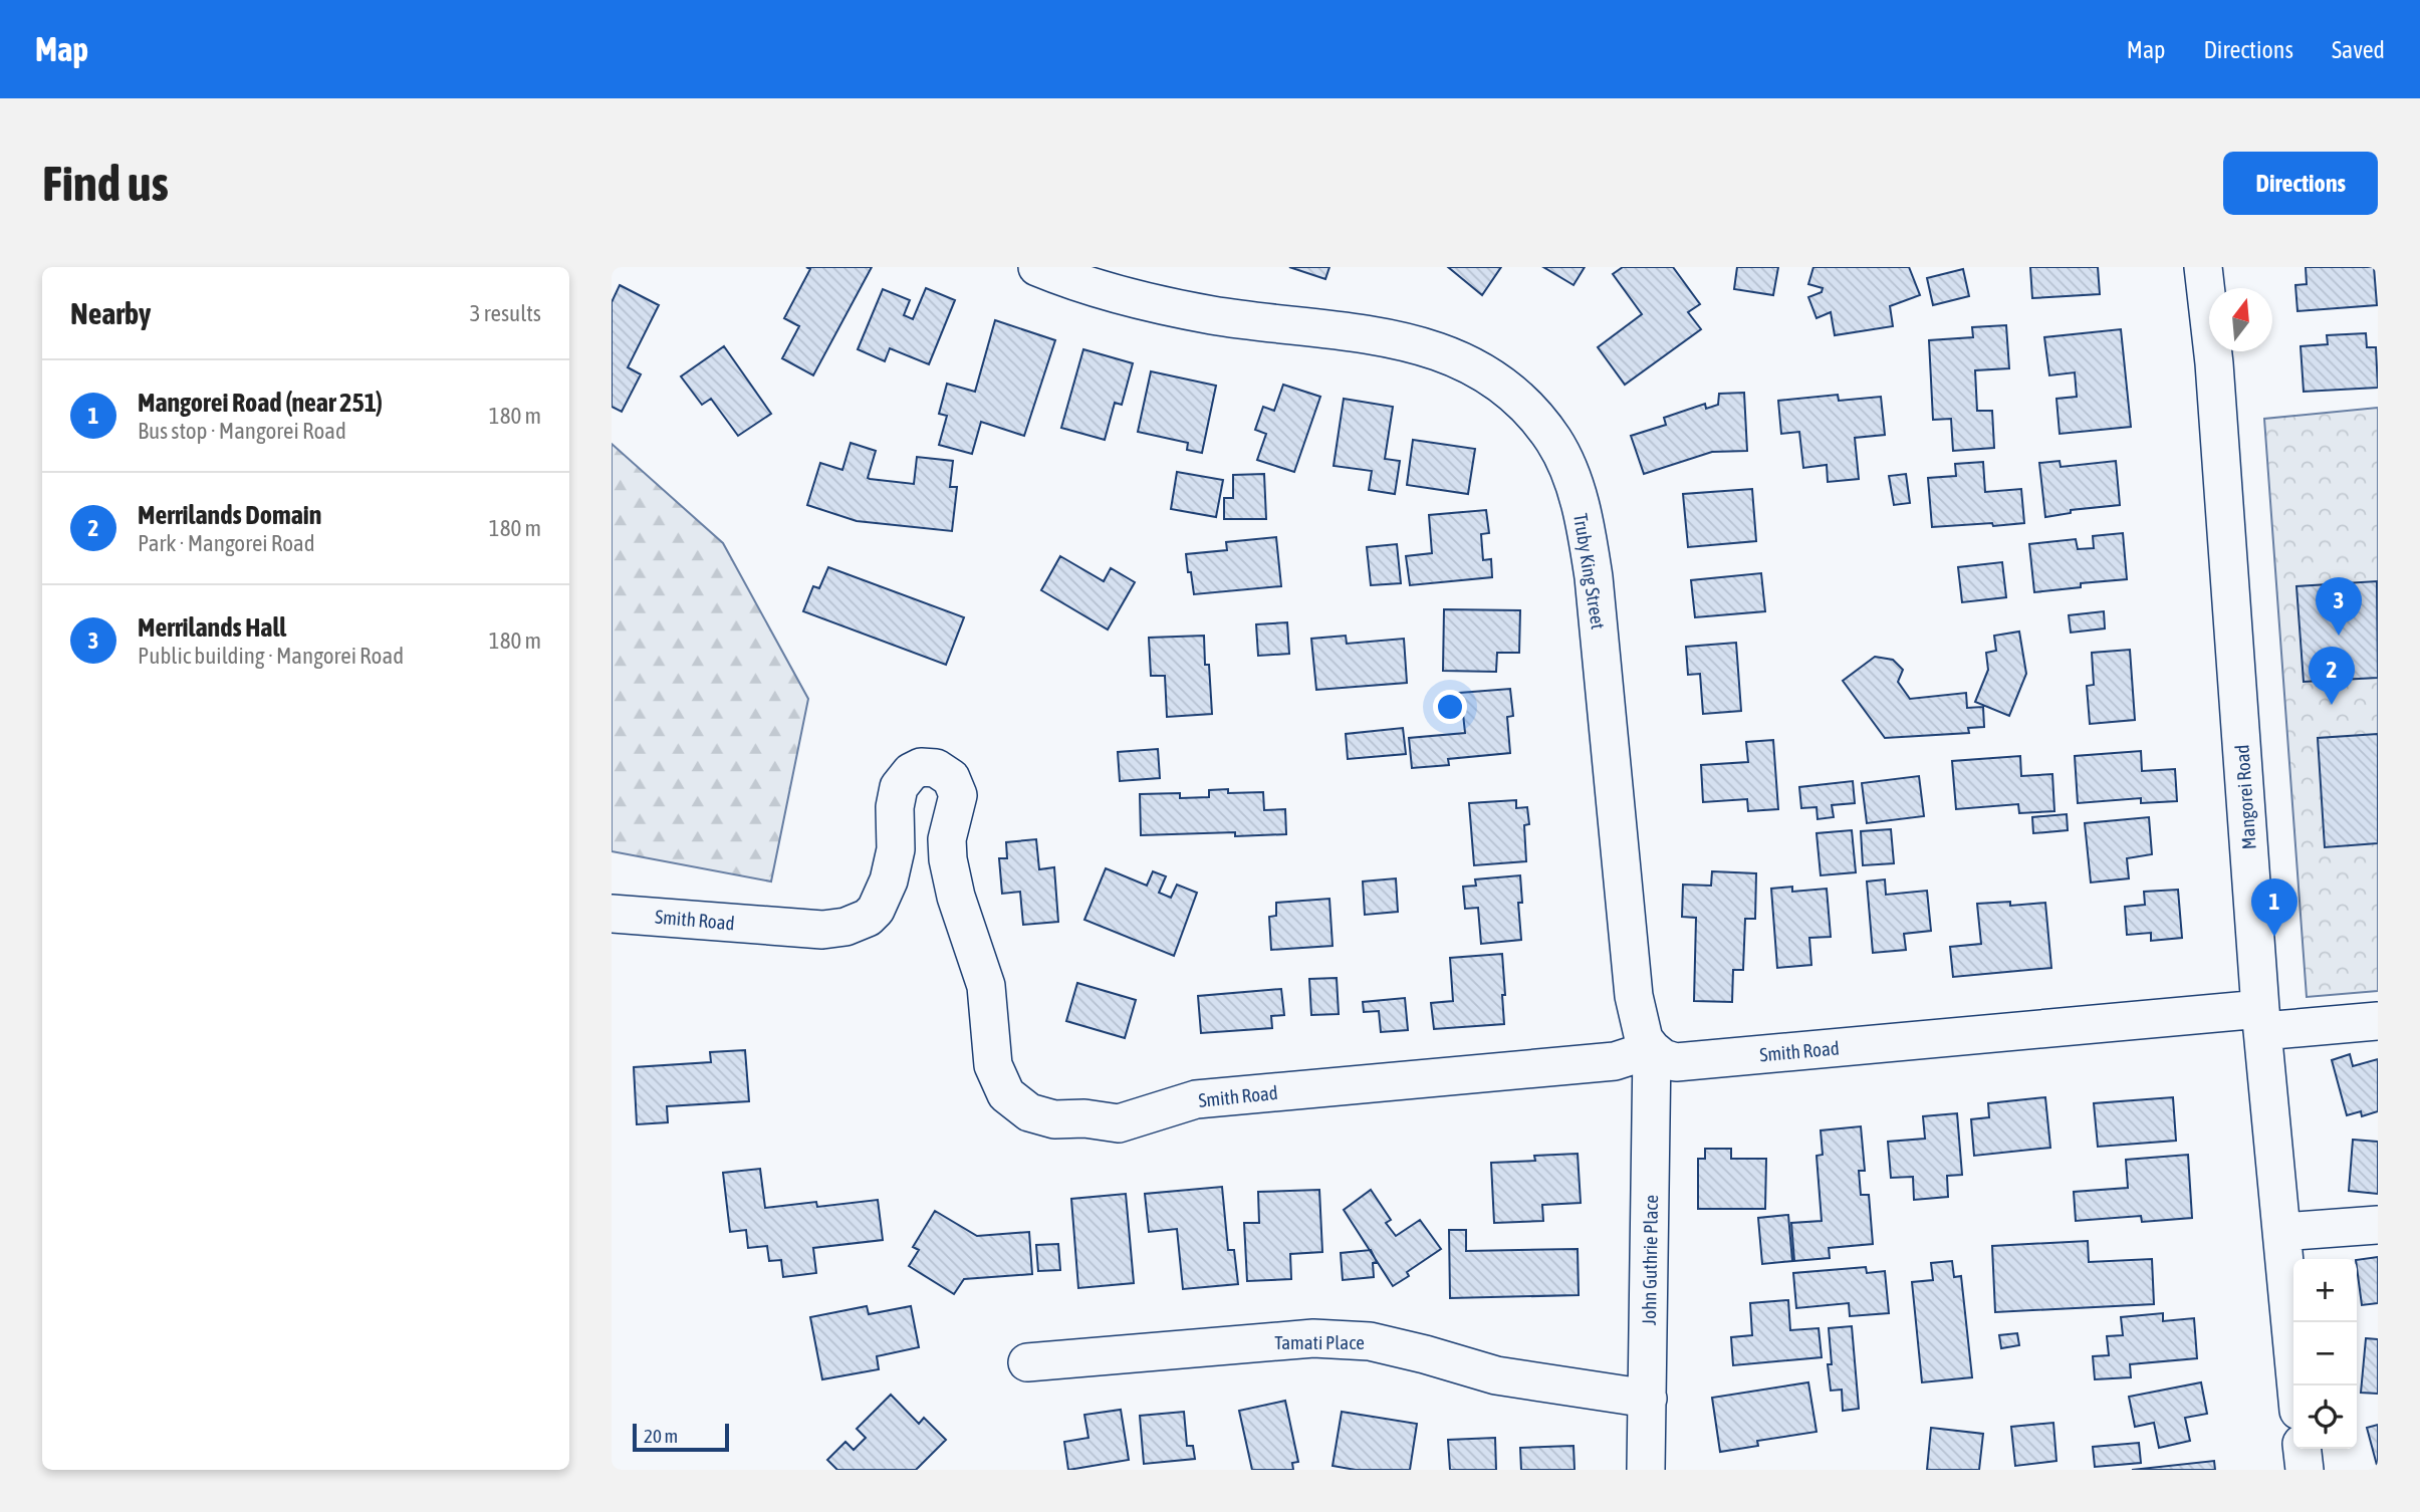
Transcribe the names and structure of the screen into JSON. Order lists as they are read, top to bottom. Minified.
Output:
{"streets":{"street":["Truby King Street","Mangorei Road","Smith Road","John Guthrie Place","Tamati Place"]},"crossings":[["Truby King Street","Smith Road"],["Truby King Street","John Guthrie Place"],["Mangorei Road","Smith Road"],["Smith Road","John Guthrie Place"],["John Guthrie Place","Tamati Place"]],"scale_bar":"20 m","north":"top","page":{"header":"Map","nav":["Map","Directions","Saved"],"buttons":"Directions","title":"Find us","heading":["Nearby","3 results"],"list":[{"mark":"1","name":"Mangorei Road (near 251)","note":"Bus stop · Mangorei Road","value":"180 m"},{"mark":"2","name":"Merrilands Domain","note":"Park · Mangorei Road","value":"180 m"},{"mark":"3","name":"Merrilands Hall","note":"Public building · Mangorei Road","value":"180 m"}],"pins":["3","2","1"],"map_buttons":["+","−"],"scale":"20 m"}}
